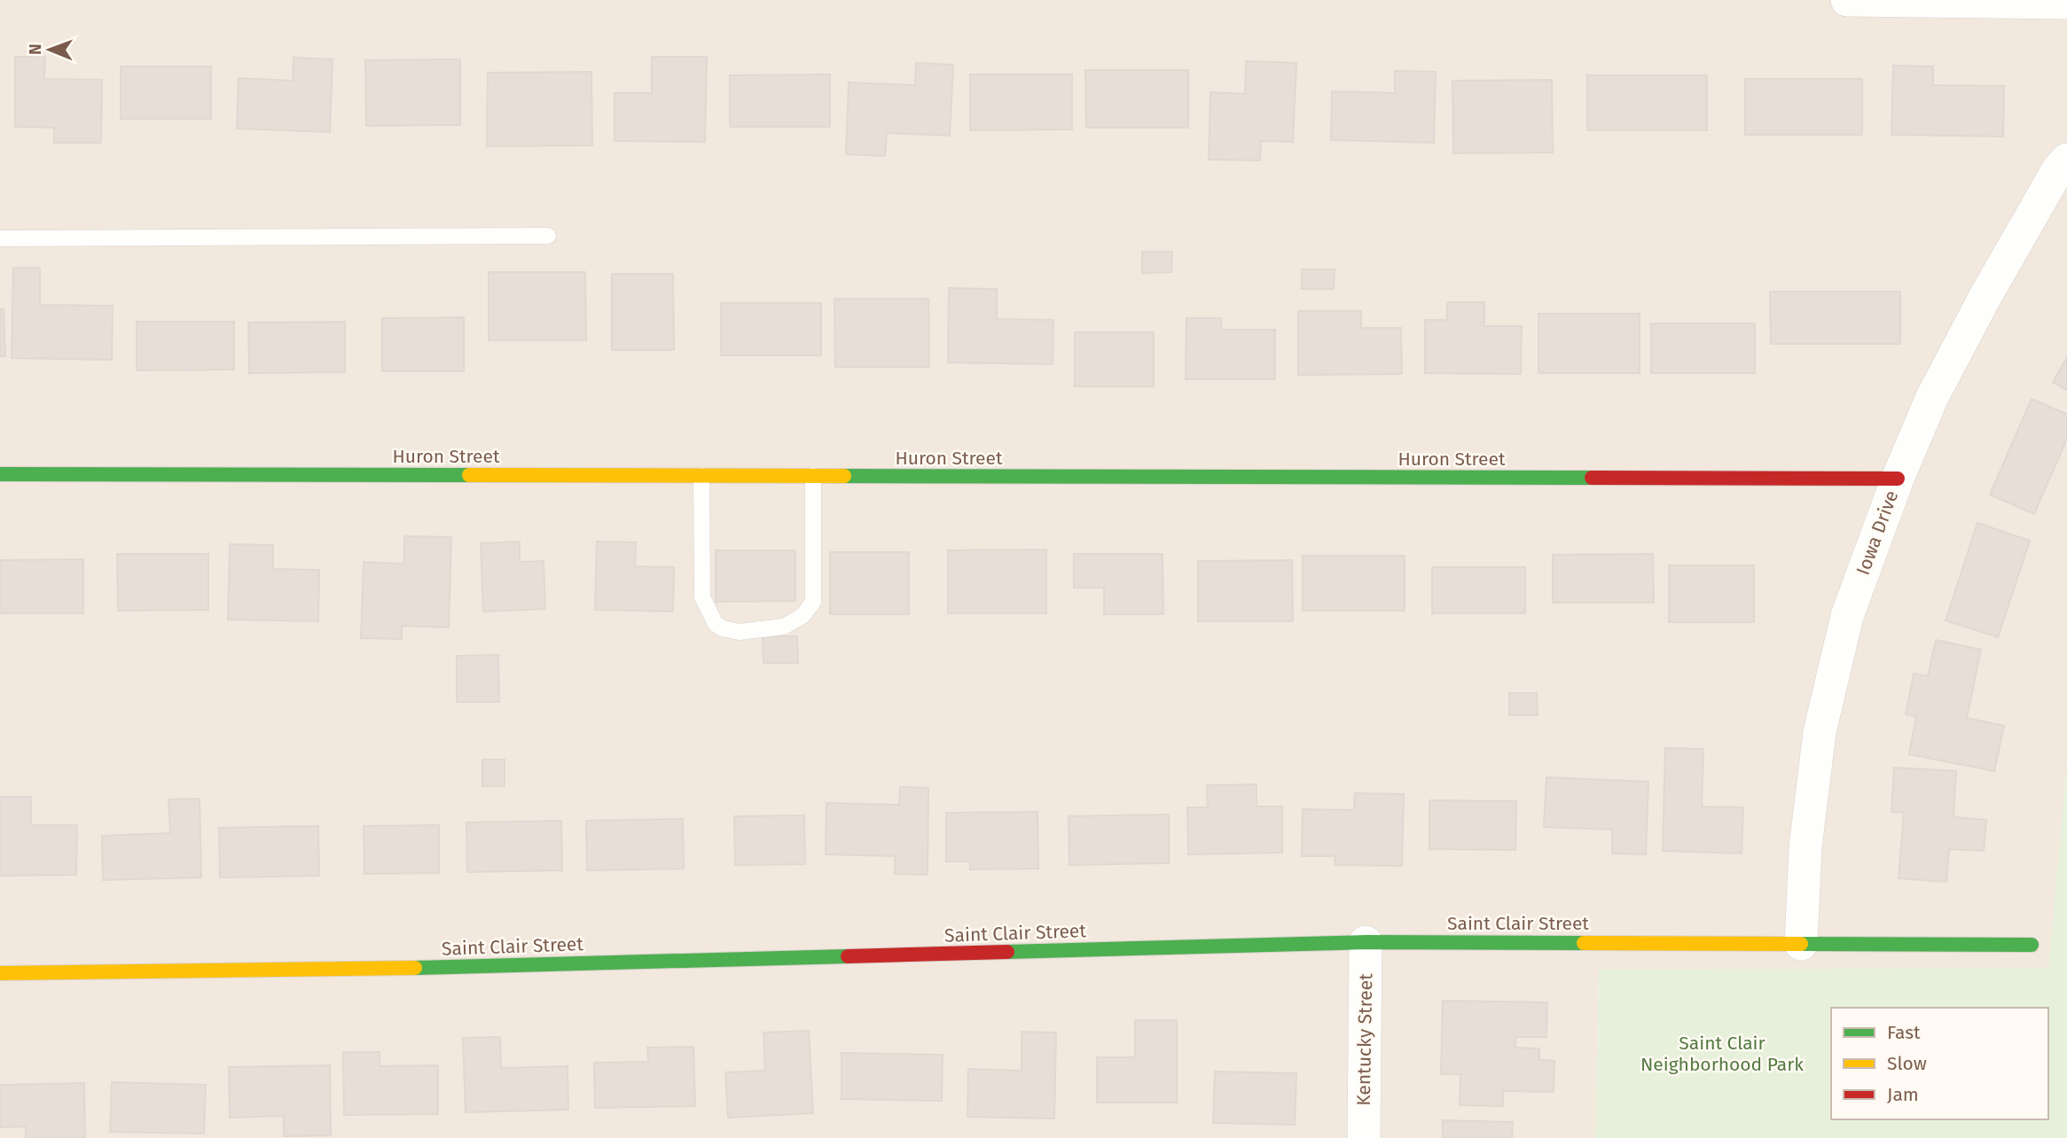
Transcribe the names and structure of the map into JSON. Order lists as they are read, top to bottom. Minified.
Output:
{"streets":{"street":["Huron Street","Iowa Drive","Saint Clair Street","Kentucky Street"]},"crossings":[["Huron Street","Iowa Drive"],["Iowa Drive","Saint Clair Street"],["Saint Clair Street","Kentucky Street"]],"parks":["Saint Clair Neighborhood Park"],"legend":["Fast","Slow","Jam"],"north":"left"}
